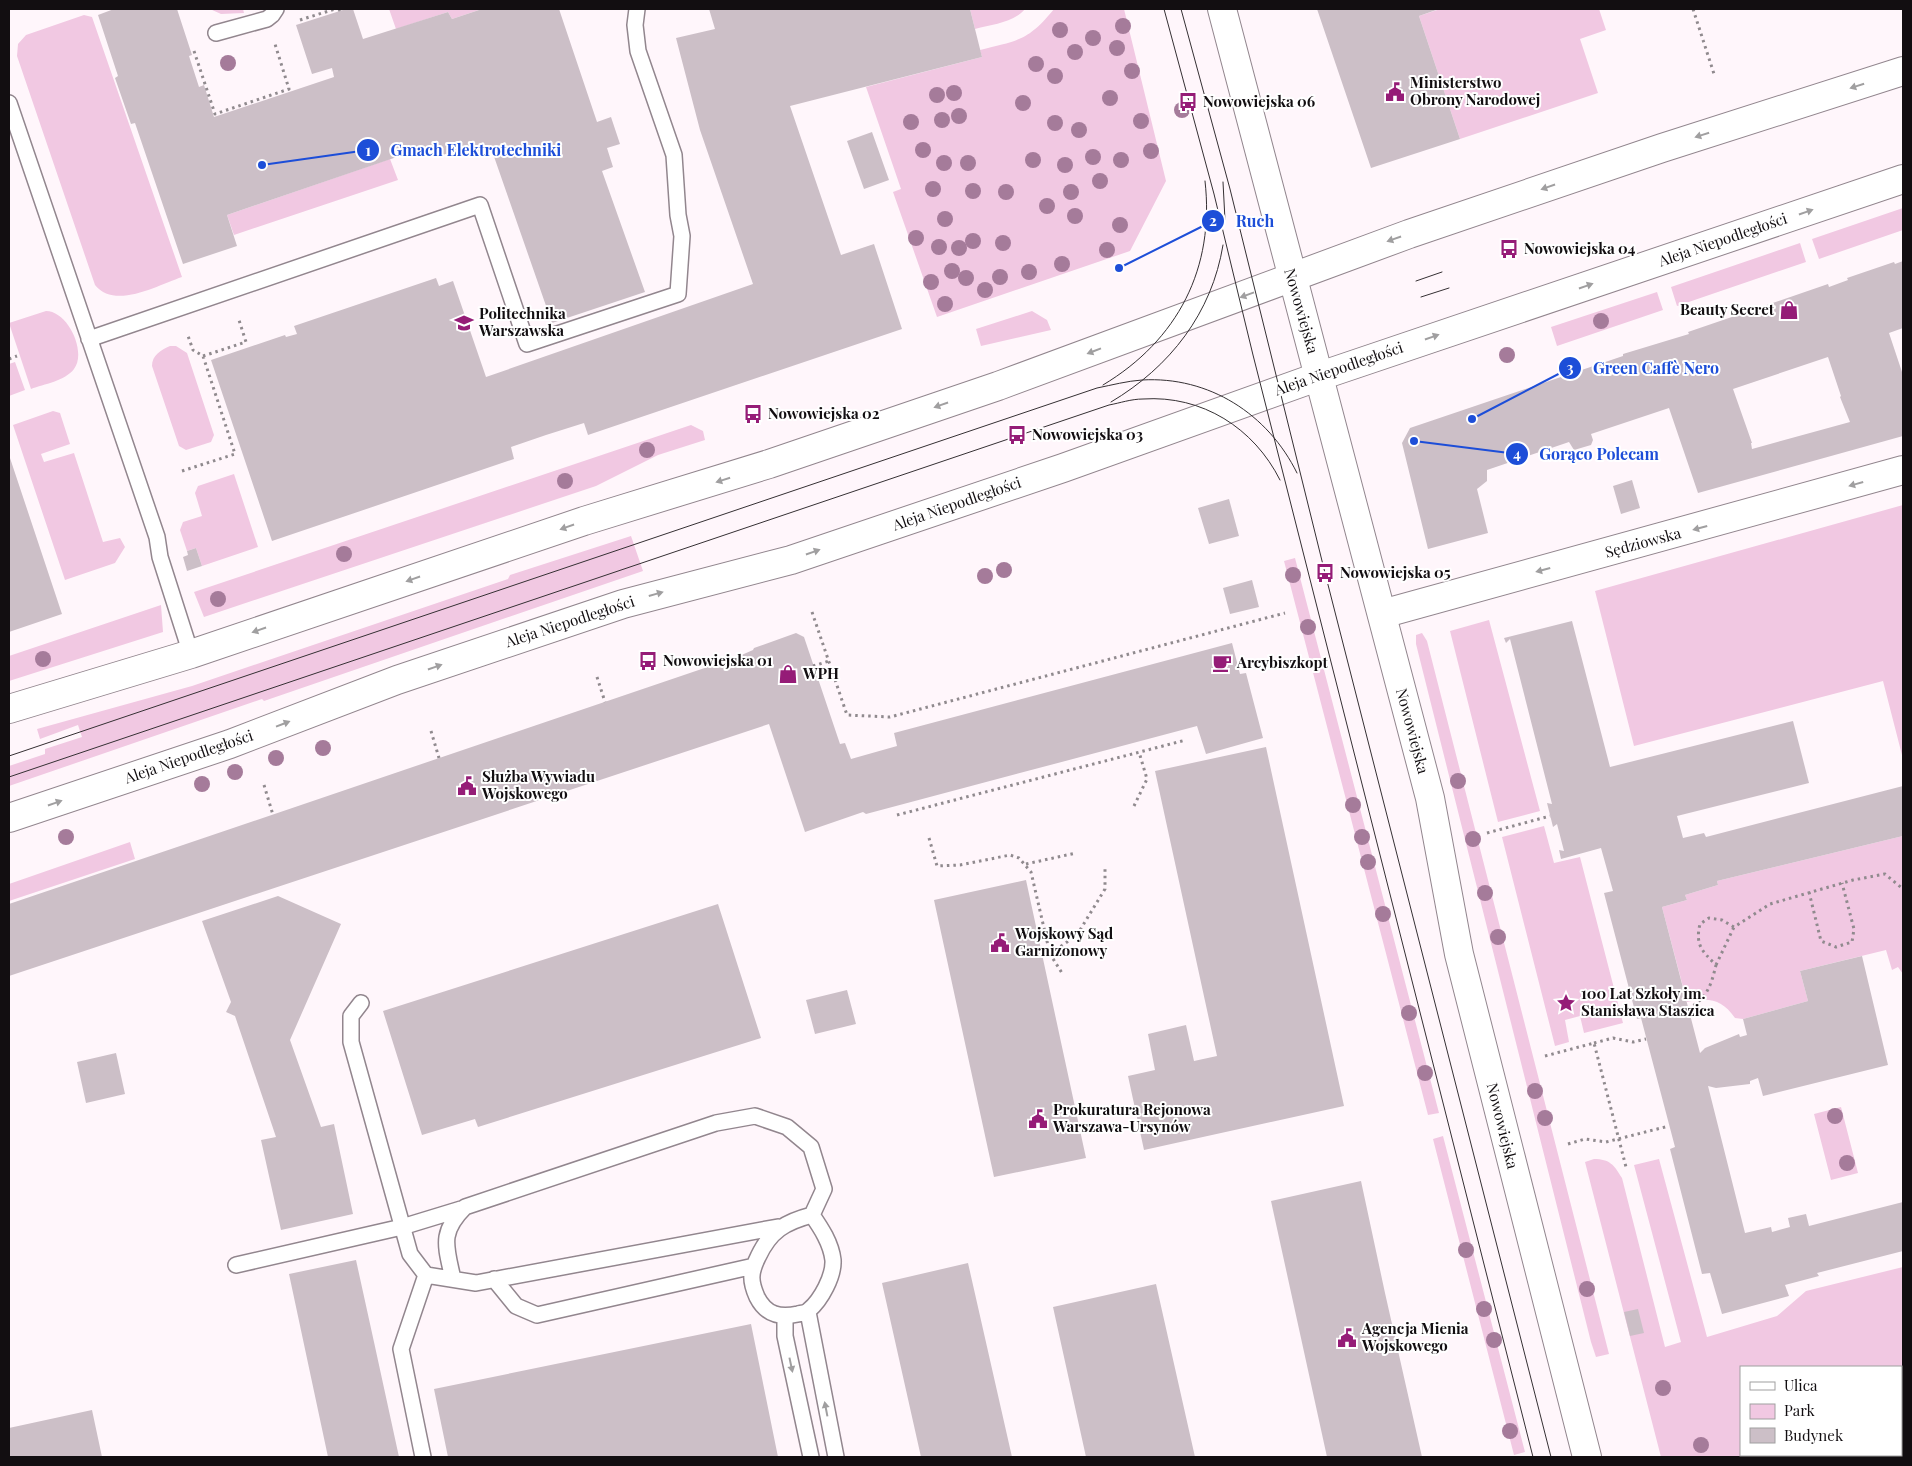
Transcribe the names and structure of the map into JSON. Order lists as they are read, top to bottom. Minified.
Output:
{"streets":{"main road":["Aleja Niepodległości","Nowowiejska","Sędziowska"]},"crossings":[["Aleja Niepodległości","Nowowiejska"],["Nowowiejska","Sędziowska"]],"one_way":["Sędziowska"],"places":{"public building":["Ministerstwo Obrony Narodowej","Służba Wywiadu Wojskowego","Wojskowy Sąd Garnizonowy","Prokuratura Rejonowa Warszawa-Ursynów","Agencja Mienia Wojskowego"],"bus stop":["Nowowiejska 06","Nowowiejska 04","Nowowiejska 02","Nowowiejska 03","Nowowiejska 05","Nowowiejska 01"],"other":["Gmach Elektrotechniki","Ruch","Green Caffè Nero","Gorąco Polecam"],"shop":["Beauty Secret","WPH"],"school or university":["Politechnika Warszawska"],"cafe":["Arcybiszkopt"],"place":["100 Lat Szkoły im. Stanisława Staszica"]},"legend":["Ulica","Park","Budynek"]}
